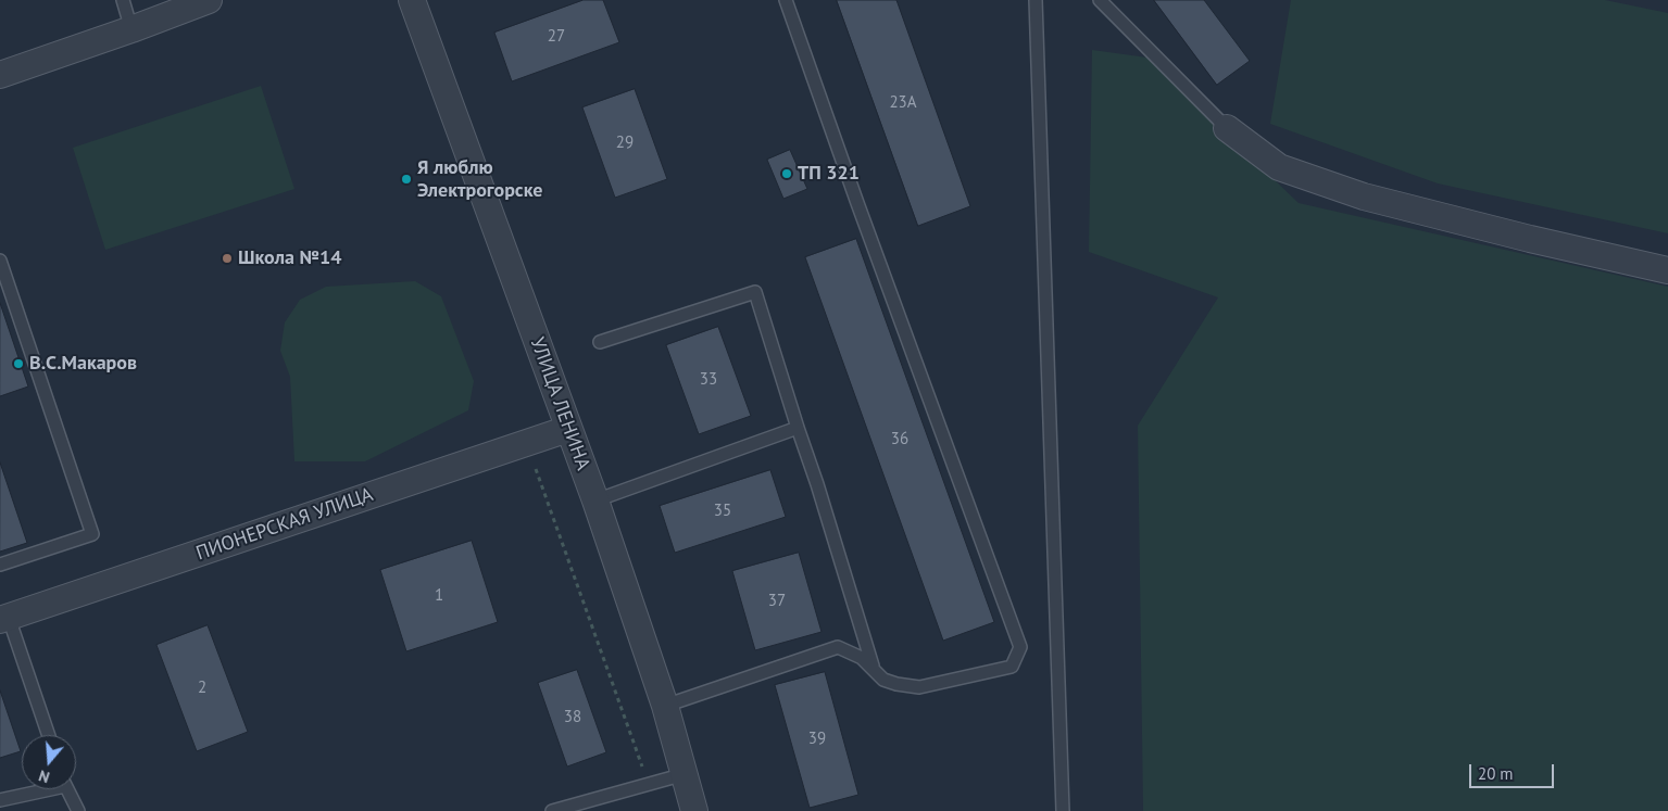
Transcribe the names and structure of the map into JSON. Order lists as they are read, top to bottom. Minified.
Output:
{"streets":{"street":["УЛИЦА ЛЕНИНА","ПИОНЕРСКАЯ УЛИЦА"]},"crossings":[["УЛИЦА ЛЕНИНА","ПИОНЕРСКАЯ УЛИЦА"]],"places":["ТП 321","Я люблю Электрогорске","Школа №14","В.С.Макаров"],"house_numbers":["27","23А","29","33","36","35","1","37","2","38","39"],"scale_bar":"20 m","north":"bottom"}
